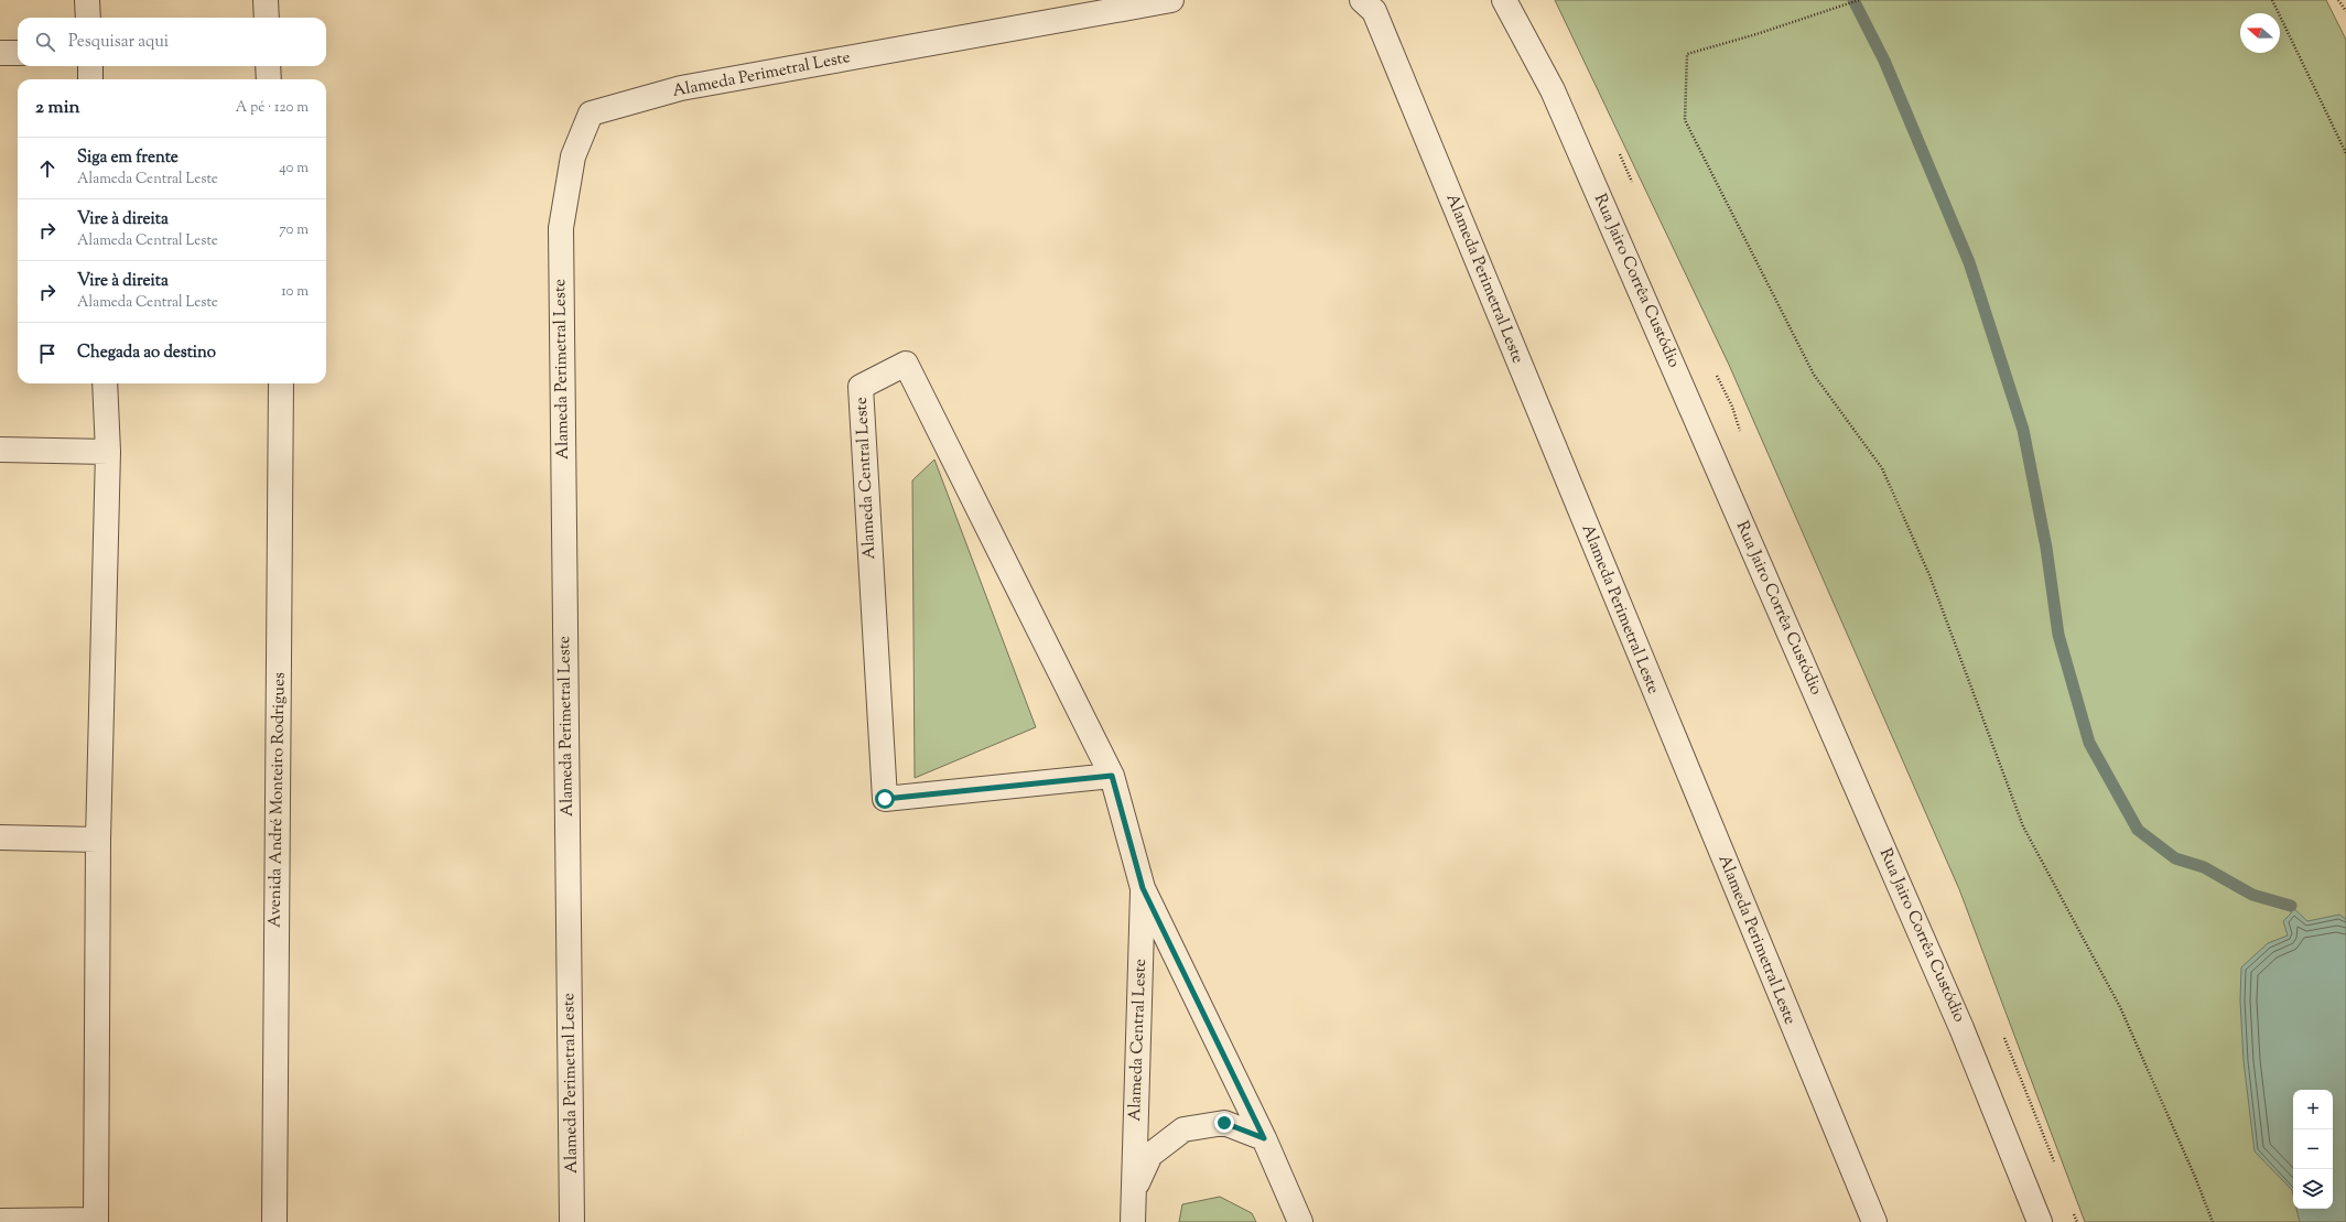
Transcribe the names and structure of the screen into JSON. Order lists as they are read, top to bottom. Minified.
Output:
{"streets":{"street":["Alameda Perimetral Leste","Rua Jairo Corrêa Custódio","Alameda Central Leste","Avenida André Monteiro Rodrigues"]},"north":"left","page":{"search":"Pesquisar aqui","heading":["2 min","A pé · 120 m"],"list":[["Siga em frente","Alameda Central Leste","40 m"],["Vire à direita","Alameda Central Leste","70 m"],["Vire à direita","Alameda Central Leste","10 m"],"Chegada ao destino"],"map_buttons":["+","−"]}}
